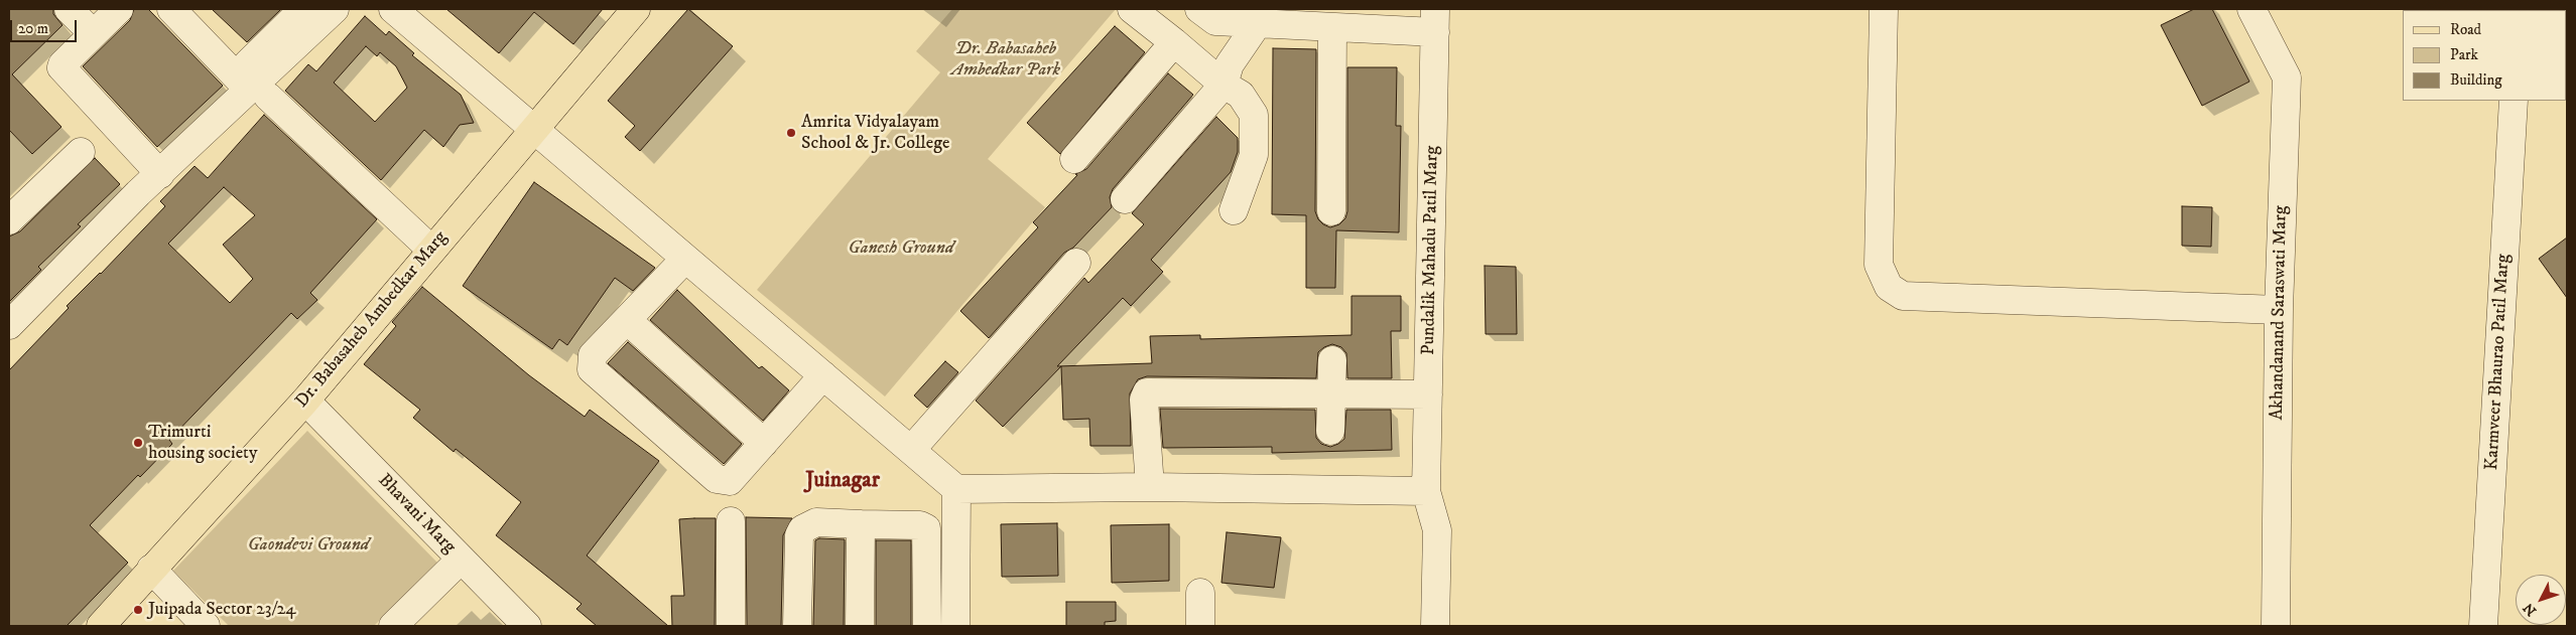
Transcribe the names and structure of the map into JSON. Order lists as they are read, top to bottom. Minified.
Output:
{"streets":{"main road":["Dr. Babasaheb Ambedkar Marg"],"street":["Pundalik Mahadu Patil Marg","Akhandanand Saraswati Marg","Karmveer Bhaurao Patil Marg","Bhavani Marg"]},"crossings":[["Dr. Babasaheb Ambedkar Marg","Bhavani Marg"]],"districts":["Juinagar"],"parks":["Dr. Babasaheb Ambedkar Park","Ganesh Ground","Gaondevi Ground"],"places":["Amrita Vidyalayam School & Jr. College","Trimurti housing society","Juipada Sector 23/24"],"legend":["Road","Park","Building"],"scale_bar":"20 m","north":"bottom left"}
